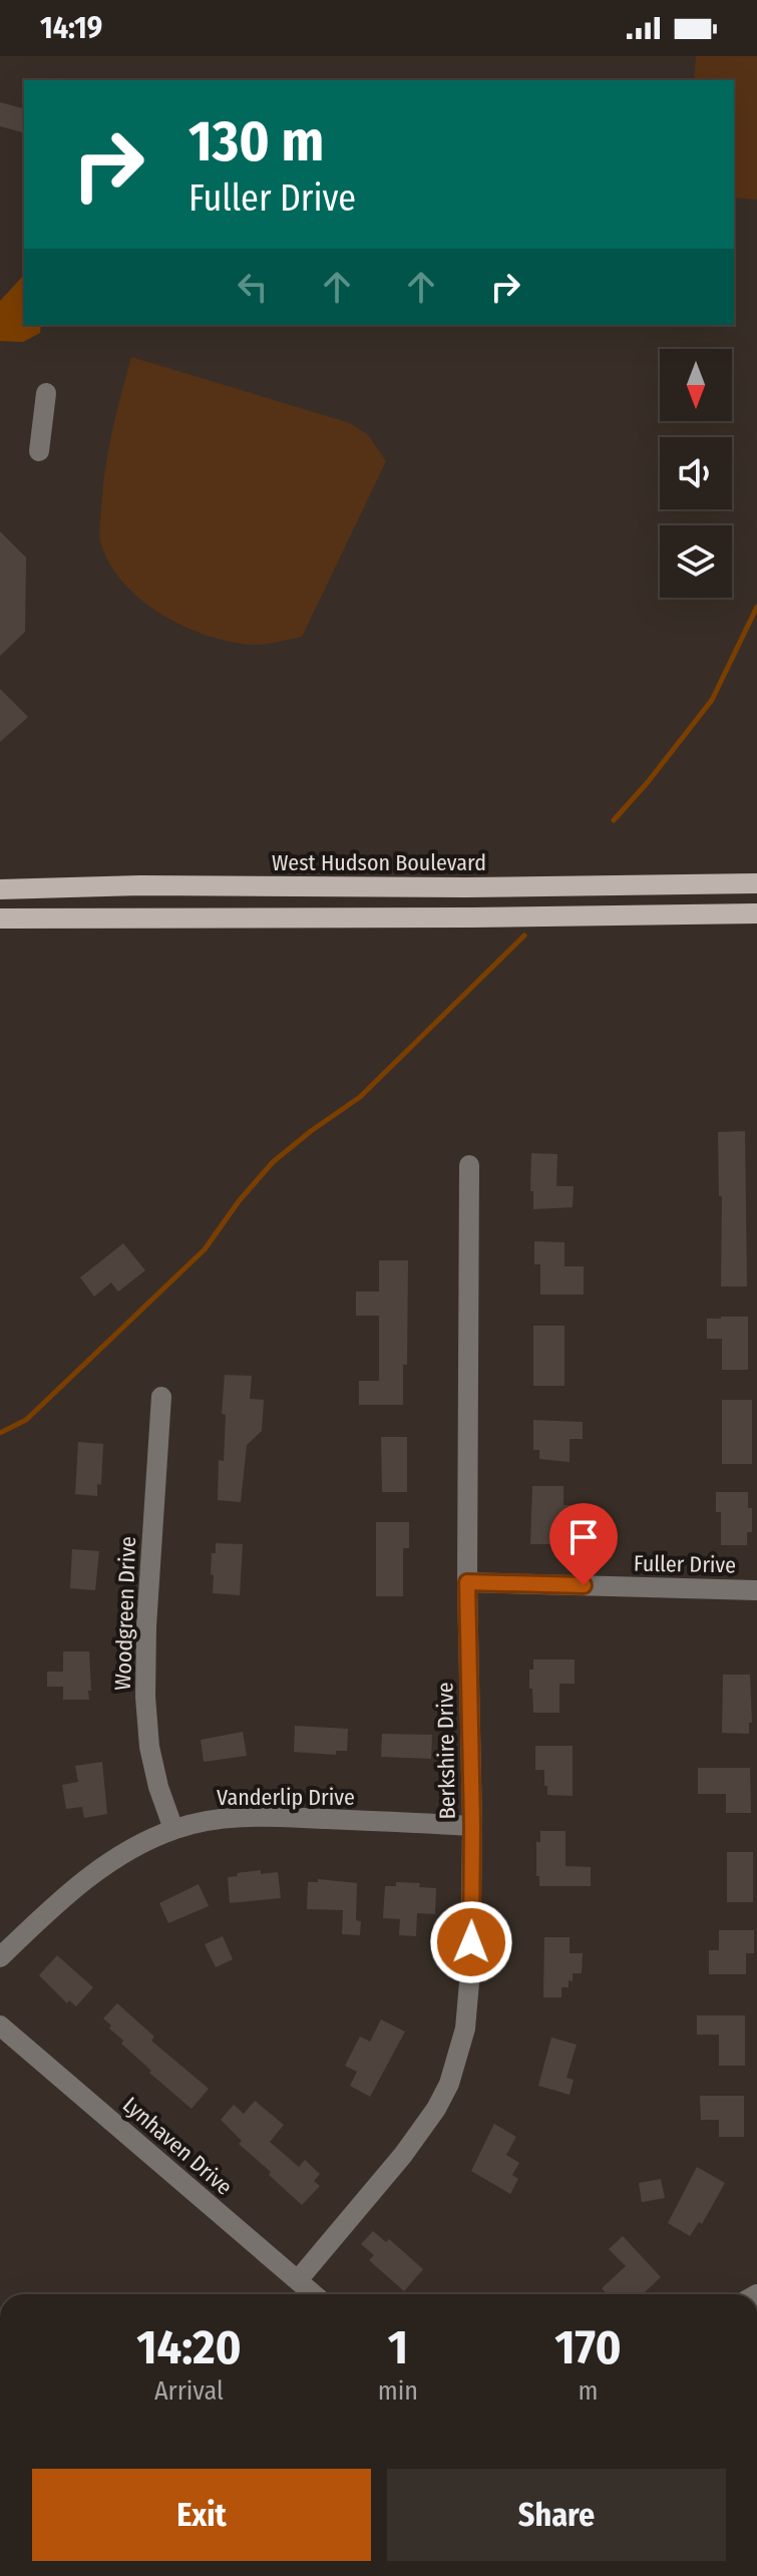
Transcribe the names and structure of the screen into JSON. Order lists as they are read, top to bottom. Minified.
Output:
{"streets":{"main road":["West Hudson Boulevard"],"street":["Fuller Drive","Woodgreen Drive","Berkshire Drive","Vanderlip Drive","Lynhaven Drive"]},"crossings":[["Fuller Drive","Berkshire Drive"],["Woodgreen Drive","Vanderlip Drive"],["Berkshire Drive","Vanderlip Drive"],["Berkshire Drive","Lynhaven Drive"]],"north":"bottom","page":{"status":"14:19","turn":["130 m","Fuller Drive"],"eta":["14:20","Arrival","1","min","170","m"],"buttons":["Exit","Share"]}}
